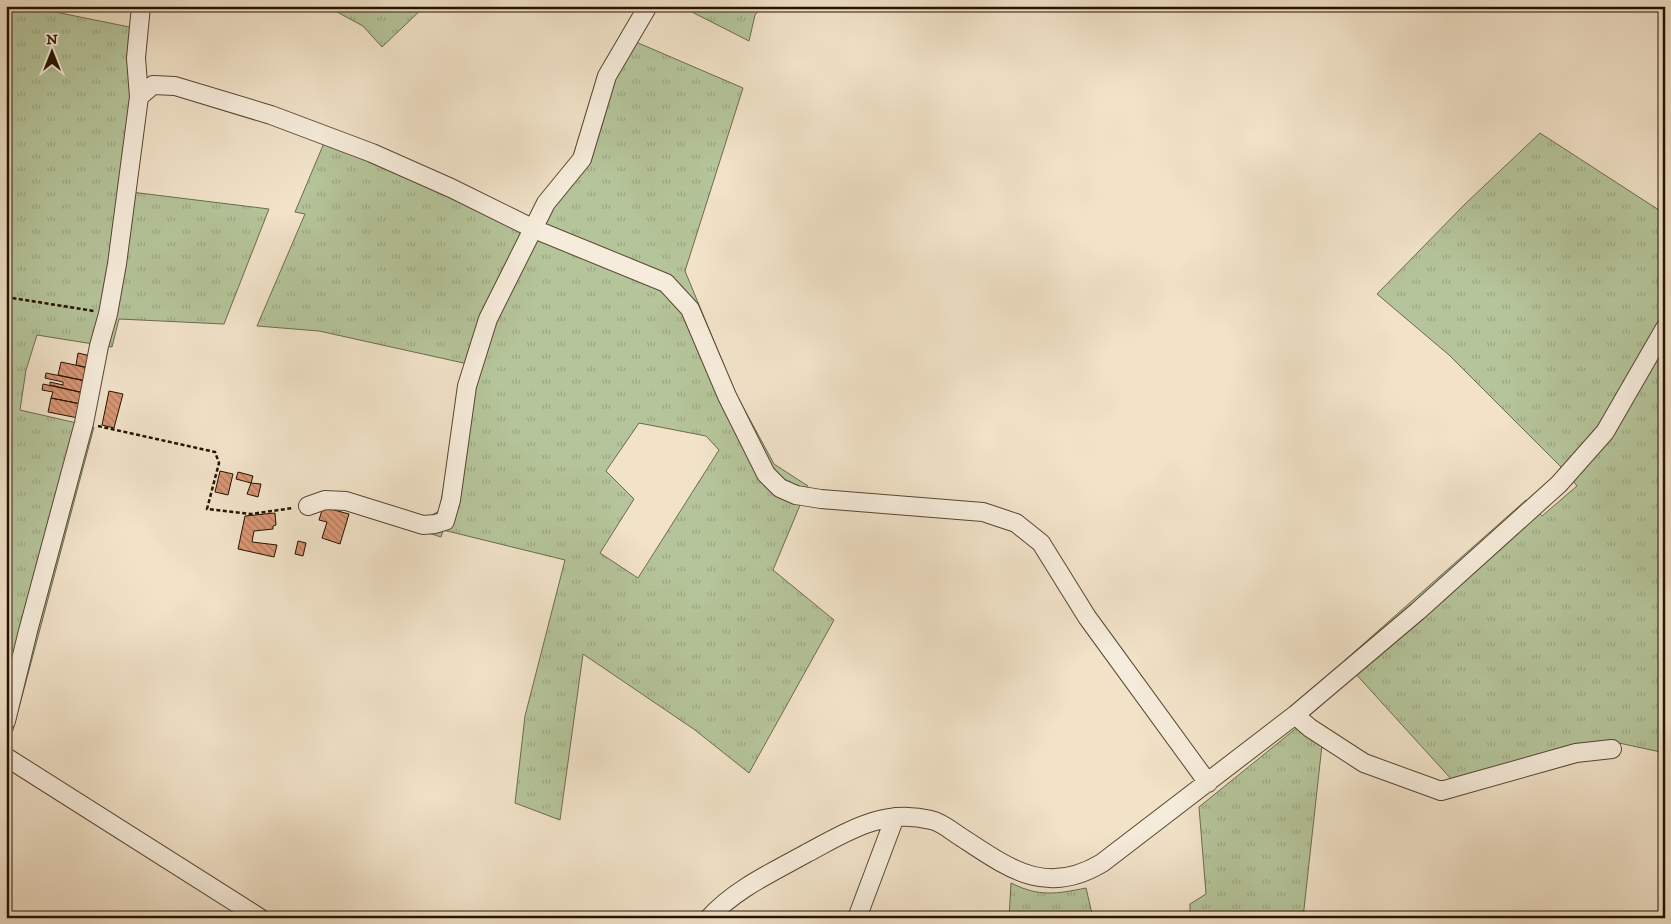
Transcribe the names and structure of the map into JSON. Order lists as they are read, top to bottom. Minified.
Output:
{"north":"top"}
